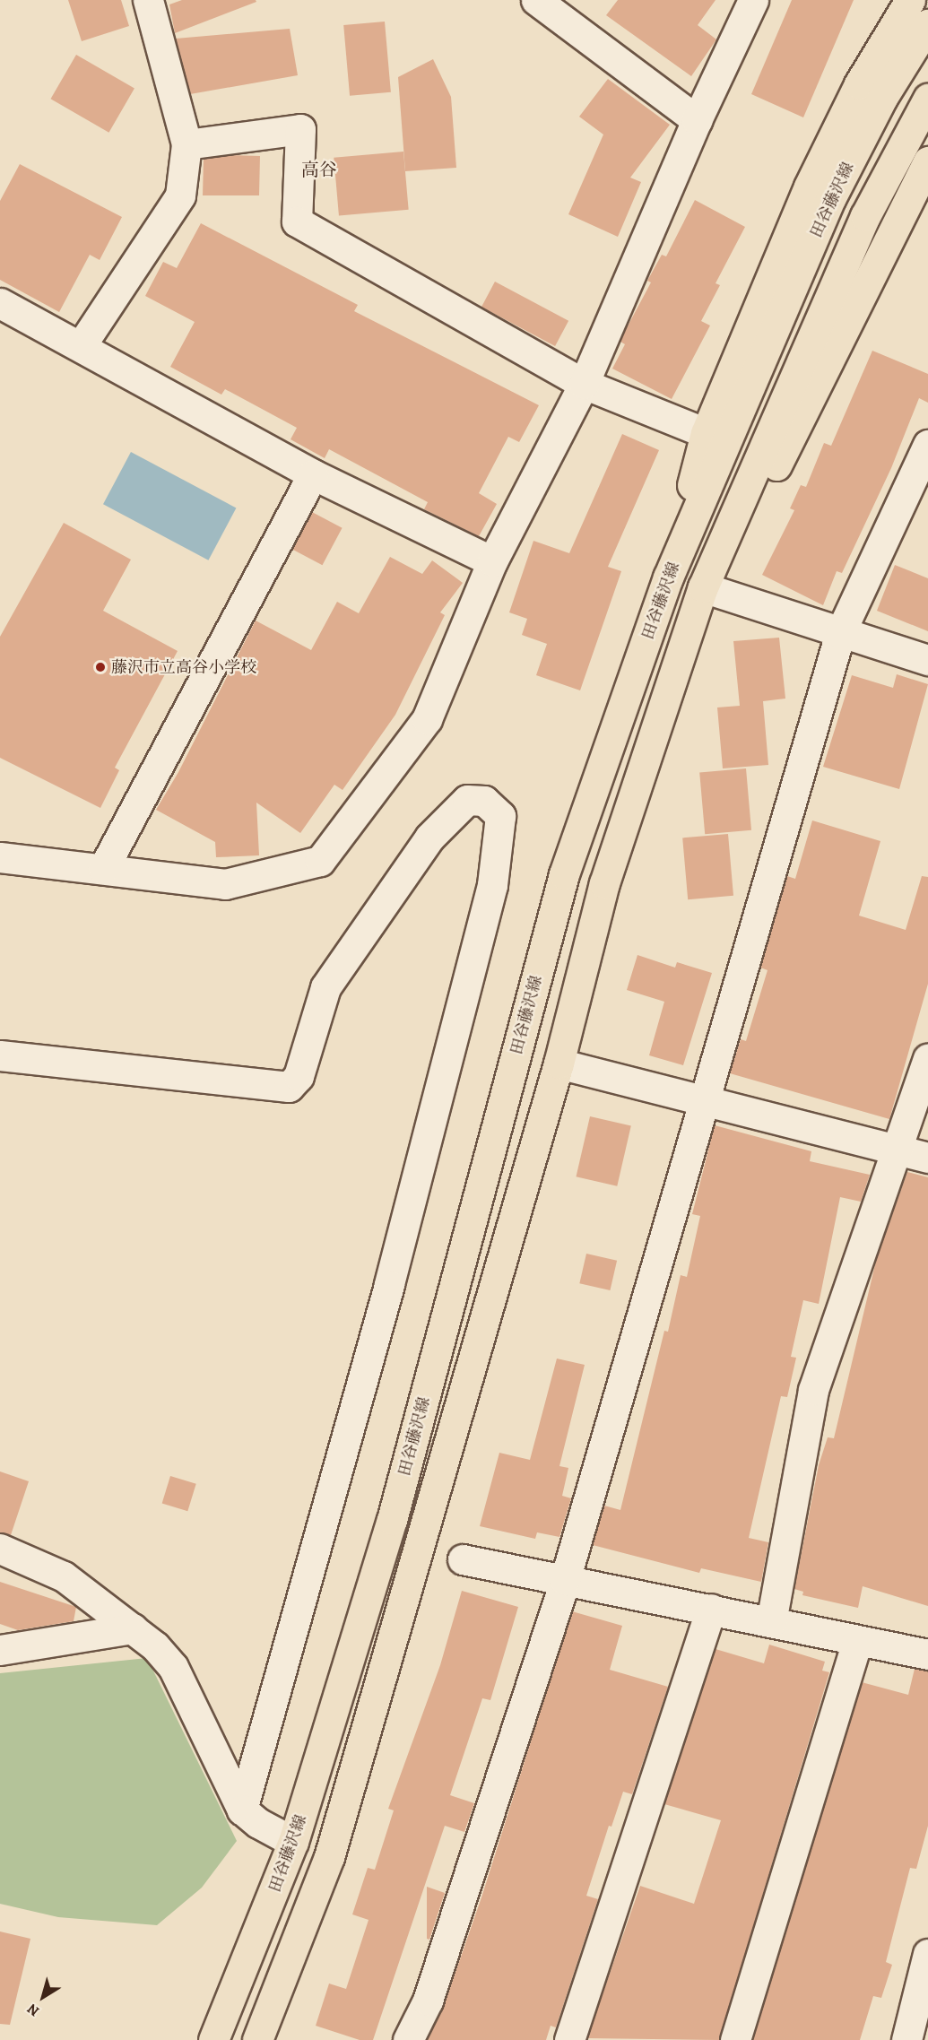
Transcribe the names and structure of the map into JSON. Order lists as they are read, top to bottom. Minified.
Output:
{"streets":{"main road":["田谷藤沢線"]},"districts":["高谷"],"places":["藤沢市立高谷小学校"],"north":"bottom left"}
